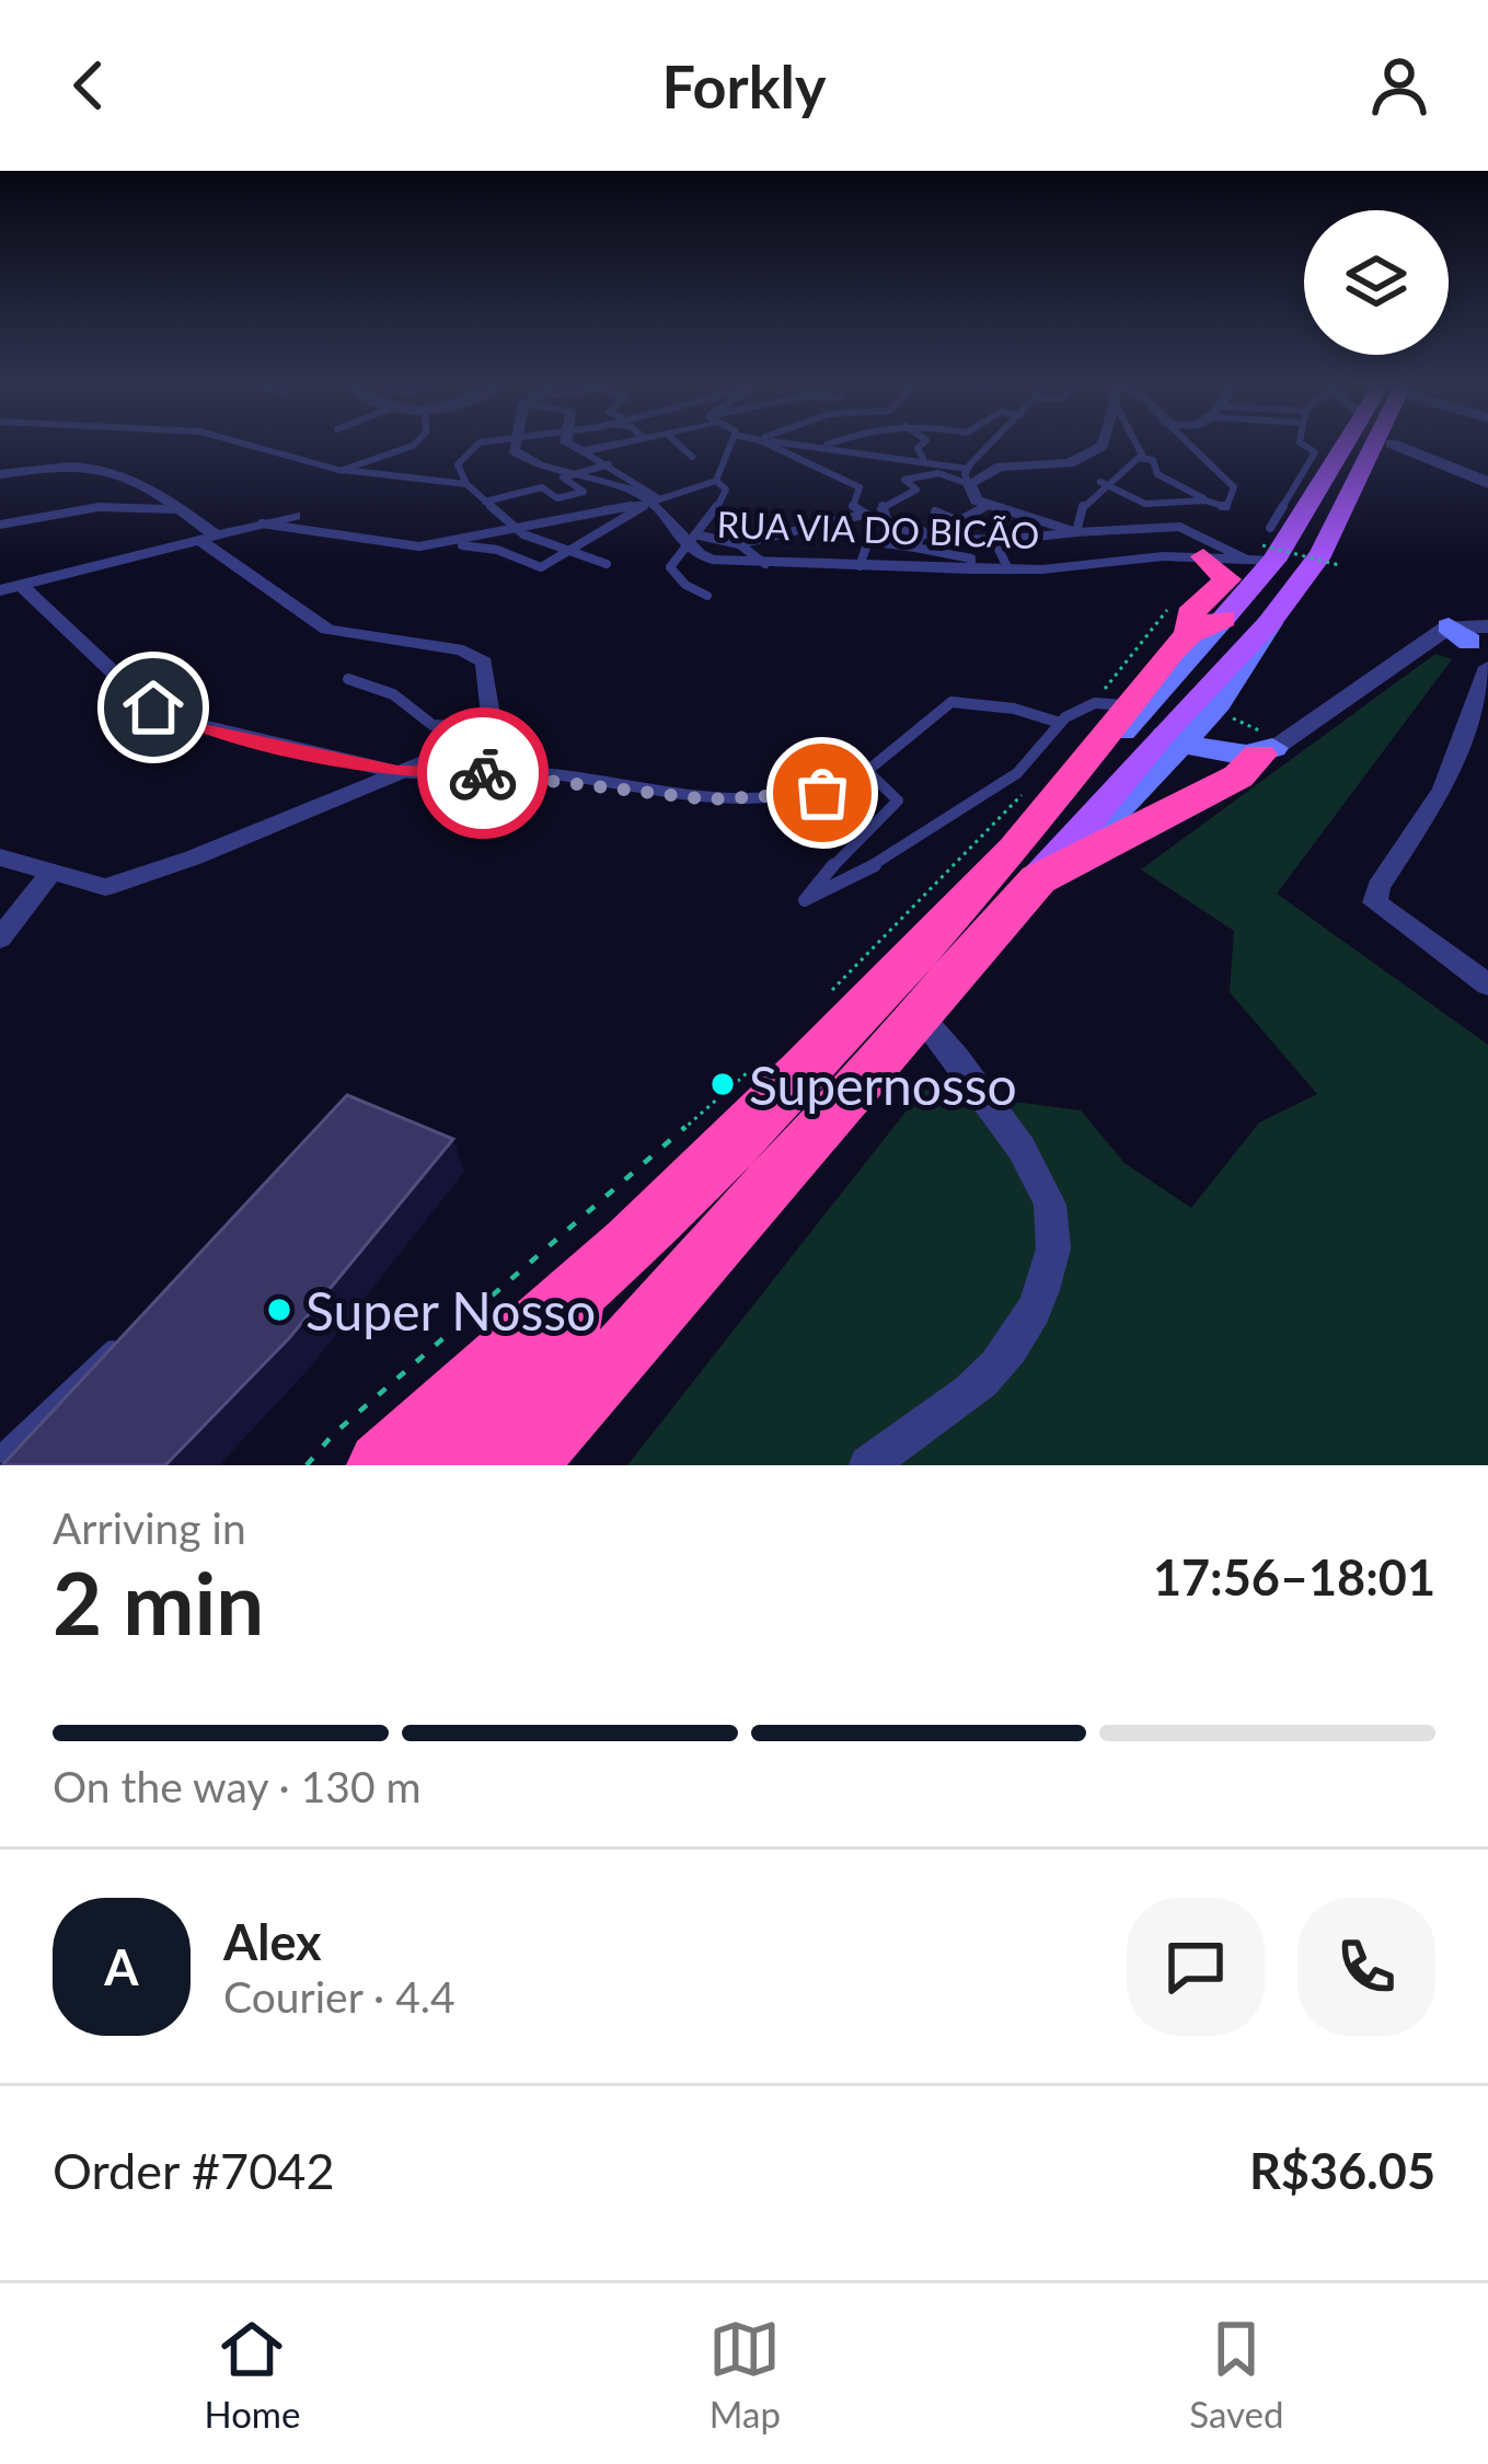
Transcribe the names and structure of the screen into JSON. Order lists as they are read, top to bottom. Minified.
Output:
{"streets":{"street":["RUA VIA DO BICÃO"]},"places":["Supernosso","Super Nosso"],"page":{"header":"Forkly","heading":["2 min","Arriving in","17:56–18:01"],"panel":["Alex","Courier · 4.4","Order #7042","R$36.05"],"bar":"On the way · 130 m","round":"A","tabs":["Home","Map","Saved"]}}
